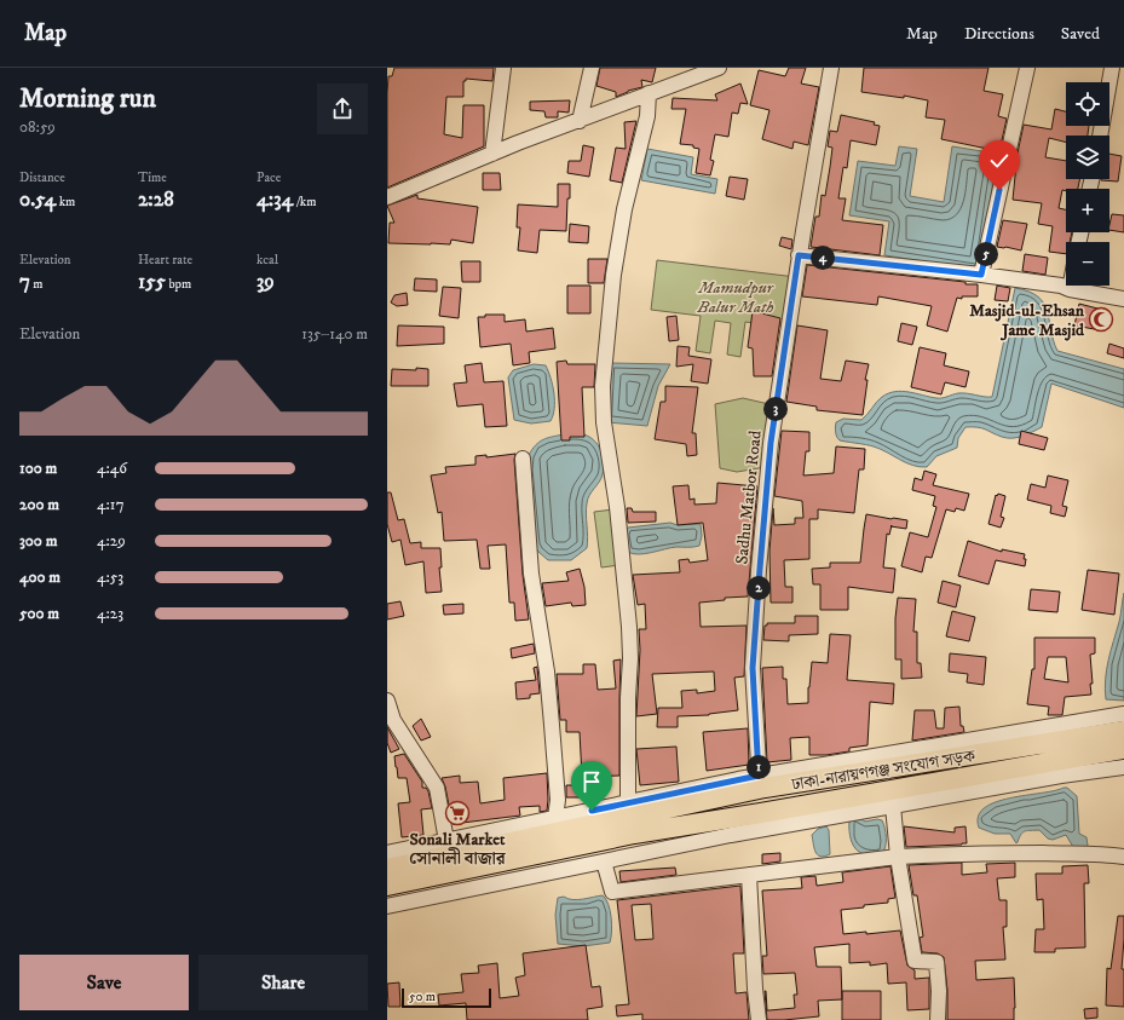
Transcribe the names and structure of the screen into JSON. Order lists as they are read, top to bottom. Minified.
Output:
{"streets":{"main road":["ঢাকা-নারায়ণগঞ্জ সংযোগ সড়ক"],"street":["Sadhu Matbor Road"]},"crossings":[["Sadhu Matbor Road","ঢাকা-নারায়ণগঞ্জ সংযোগ সড়ক"]],"parks":["Mamudpur Balur Math"],"places":{"mosque":["Masjid-ul-Ehsan Jame Masjid"],"supermarket":["Sonali Market সোনালী বাজার"]},"scale_bar":"50 m","page":{"header":"Map","nav":["Map","Directions","Saved"],"heading":["Morning run","08:59"],"map_buttons":["+","−"],"stats":[["Distance","0.54 km"],["Time","2:28"],["Pace","4:34 /km"],["Elevation","7 m"],["Heart rate","155 bpm"],["kcal","39"]],"pins":["5","4","3","2","1"],"chart":["Elevation","135–140 m"],"list":[{"name":"100 m","note":"4:46"},{"name":"200 m","note":"4:17"},{"name":"300 m","note":"4:29"},{"name":"400 m","note":"4:53"},{"name":"500 m","note":"4:23"}],"buttons":["Save","Share"],"scale":"50 m"}}
